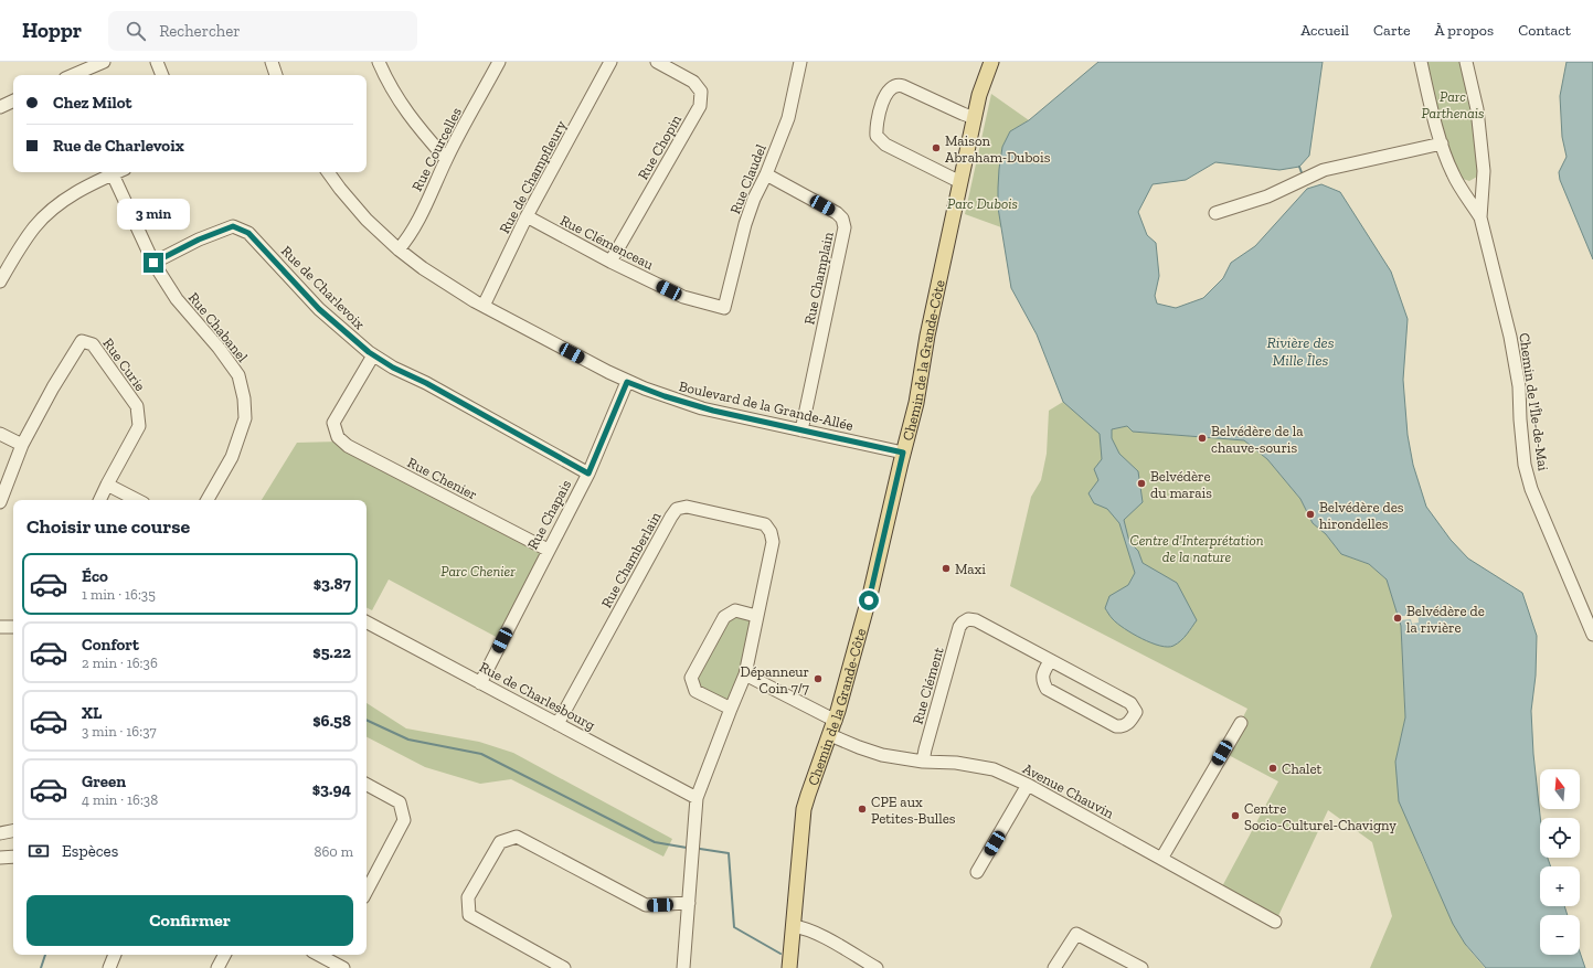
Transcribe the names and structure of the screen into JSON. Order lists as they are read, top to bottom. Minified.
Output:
{"streets":{"main road":["Chemin de la Grande-Côte"],"street":["Rue Chopin","Rue Courcelles","Rue de Champfleury","Rue Claudel","Rue Clémenceau","Rue Champlain","Rue de Charlevoix","Rue Chabanel","Rue Curie","Chemin de l'Île-de-Mai","Boulevard de la Grande-Allée","Rue Chenier","Rue Chapais","Rue Chamberlain","Rue Clément","Rue de Charlesbourg","Avenue Chauvin"]},"crossings":[["Rue Chopin","Rue Clémenceau"],["Rue Courcelles","Boulevard de la Grande-Allée"],["Rue de Champfleury","Rue Clémenceau"],["Rue de Champfleury","Boulevard de la Grande-Allée"],["Rue Claudel","Rue Clémenceau"],["Rue Claudel","Rue Champlain"],["Rue Champlain","Boulevard de la Grande-Allée"],["Rue de Charlevoix","Rue Chabanel"],["Rue de Charlevoix","Rue Chenier"],["Rue de Charlevoix","Rue Chapais"],["Chemin de la Grande-Côte","Boulevard de la Grande-Allée"],["Chemin de la Grande-Côte","Avenue Chauvin"],["Boulevard de la Grande-Allée","Rue Chapais"],["Rue Chenier","Rue Chapais"],["Rue Chapais","Rue de Charlesbourg"],["Rue Chamberlain","Rue de Charlesbourg"],["Rue Clément","Avenue Chauvin"]],"water":["Rivière des Mille Îles"],"parks":["Parc Parthenais","Parc Dubois","Centre d'Interprétation de la nature","Parc Chenier"],"places":["Maison Abraham-Dubois","Belvédère de la chauve-souris","Belvédère du marais","Belvédère des hirondelles","Maxi","Belvédère de la rivière","Dépanneur Coin 7/7","Chalet","CPE aux Petites-Bulles","Centre Socio-Culturel-Chavigny"],"north":"top","page":{"header":"Hoppr","search":"Rechercher","nav":["Accueil","Carte","À propos","Contact"],"banner":["Chez Milot","Rue de Charlevoix"],"bubble":"3 min","heading":"Choisir une course","list":[{"name":"Éco","note":"1 min · 16:35","value":"$3.87"},{"name":"Confort","note":"2 min · 16:36","value":"$5.22"},{"name":"XL","note":"3 min · 16:37","value":"$6.58"},{"name":"Green","note":"4 min · 16:38","value":"$3.94"}],"map_buttons":["+","−"],"pay":["Espèces","860 m"],"buttons":"Confirmer"}}
